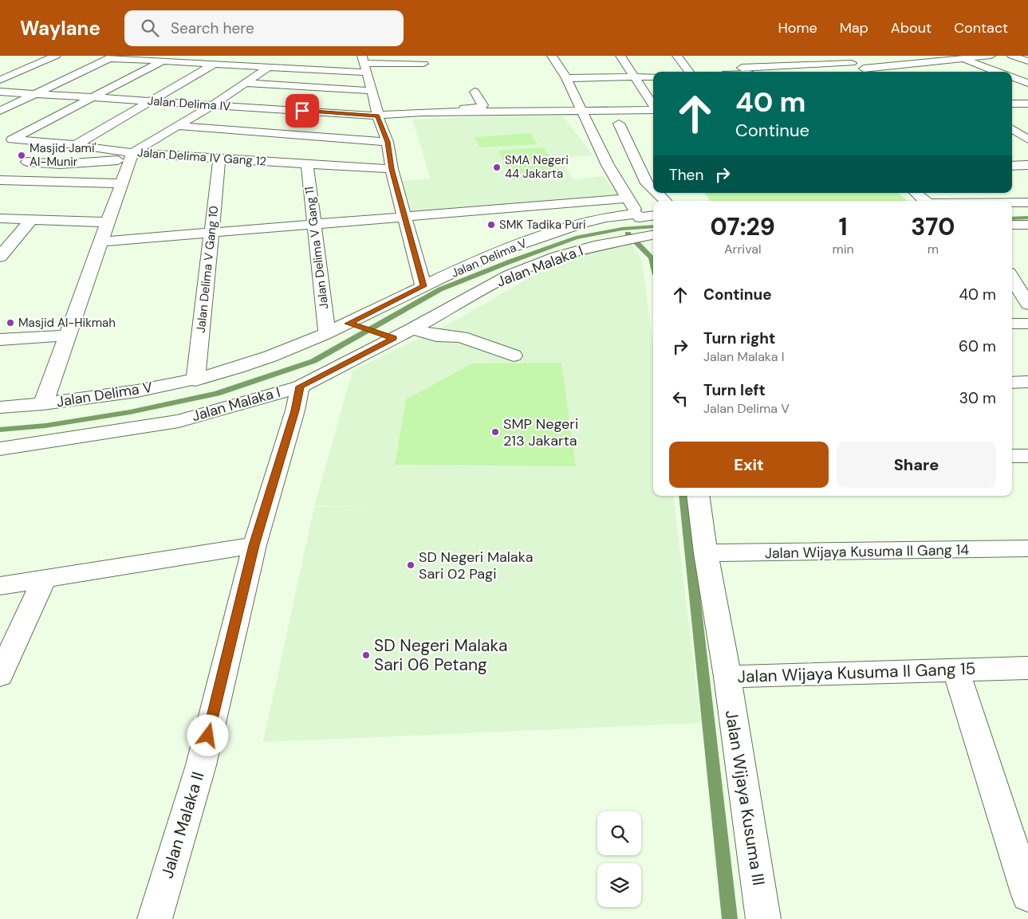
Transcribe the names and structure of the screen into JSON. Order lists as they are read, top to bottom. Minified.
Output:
{"streets":{"street":["Jalan Delima IV","Jalan Delima IV Gang 12","Jalan Delima V Gang 11","Jalan Delima V","Jalan Malaka I","Jalan Delima V Gang 10","Jalan Wijaya Kusuma II Gang 14","Jalan Wijaya Kusuma II Gang 15","Jalan Wijaya Kusuma III","Jalan Malaka II"]},"crossings":[["Jalan Delima IV Gang 12","Jalan Delima V Gang 11"],["Jalan Delima IV Gang 12","Jalan Delima V"],["Jalan Delima IV Gang 12","Jalan Delima V Gang 10"],["Jalan Delima V Gang 11","Jalan Delima V"],["Jalan Delima V","Jalan Malaka I"],["Jalan Delima V","Jalan Delima V Gang 10"],["Jalan Malaka I","Jalan Malaka II"],["Jalan Wijaya Kusuma II Gang 14","Jalan Wijaya Kusuma II Gang 15"],["Jalan Wijaya Kusuma II Gang 15","Jalan Wijaya Kusuma III"]],"places":["Masjid Jami' Al-Munir","SMA Negeri 44 Jakarta","SMK Tadika Puri","Masjid Al-Hikmah","SMP Negeri 213 Jakarta","SD Negeri Malaka Sari 02 Pagi","SD Negeri Malaka Sari 06 Petang"],"page":{"header":"Waylane","search":"Search here","nav":["Home","Map","About","Contact"],"turn":["40 m","Continue"],"then":"Then","eta":["07:29","Arrival","1","min","370","m"],"list":[{"name":"Continue","value":"40 m"},{"name":"Turn right","note":"Jalan Malaka I","value":"60 m"},{"name":"Turn left","note":"Jalan Delima V","value":"30 m"}],"buttons":["Exit","Share"]}}
